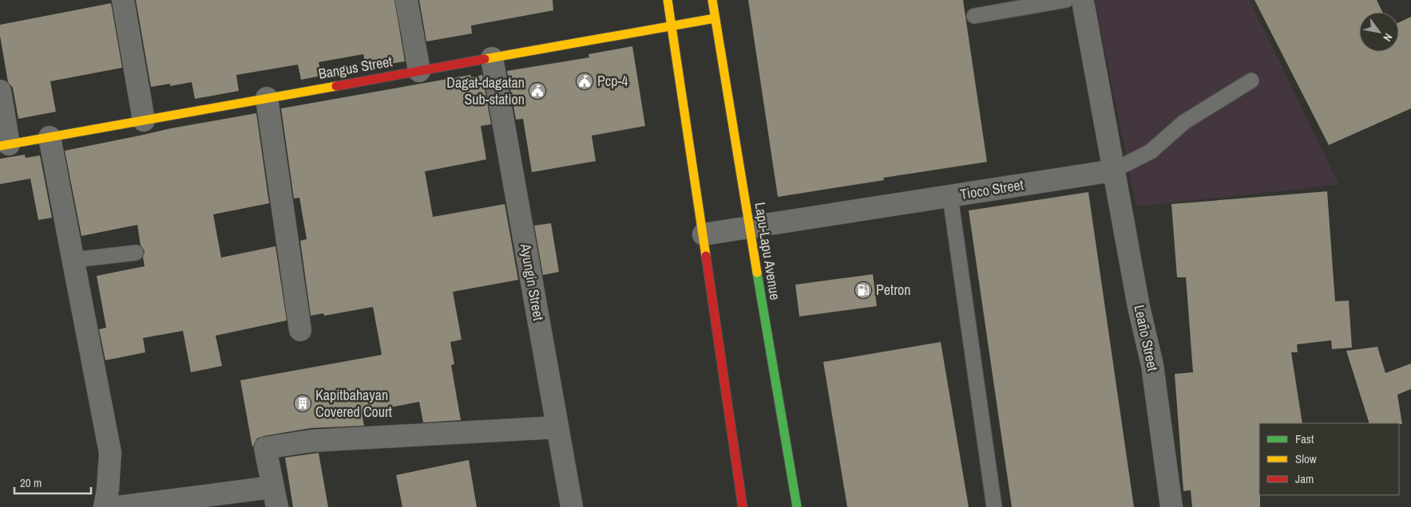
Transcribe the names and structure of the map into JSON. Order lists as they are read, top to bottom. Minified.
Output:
{"streets":{"main road":["Bangus Street","Lapu-Lapu Avenue"],"street":["Tioco Street","Ayungin Street","Leaño Street"]},"crossings":[["Bangus Street","Lapu-Lapu Avenue"],["Bangus Street","Ayungin Street"],["Tioco Street","Lapu-Lapu Avenue"],["Tioco Street","Leaño Street"]],"places":{"public building":["Pcp-4","Dagat-dagatan Sub-station"],"fuel station":["Petron"],"building":["Kapitbahayan Covered Court"]},"legend":["Fast","Slow","Jam"],"scale_bar":"20 m","north":"bottom right"}
